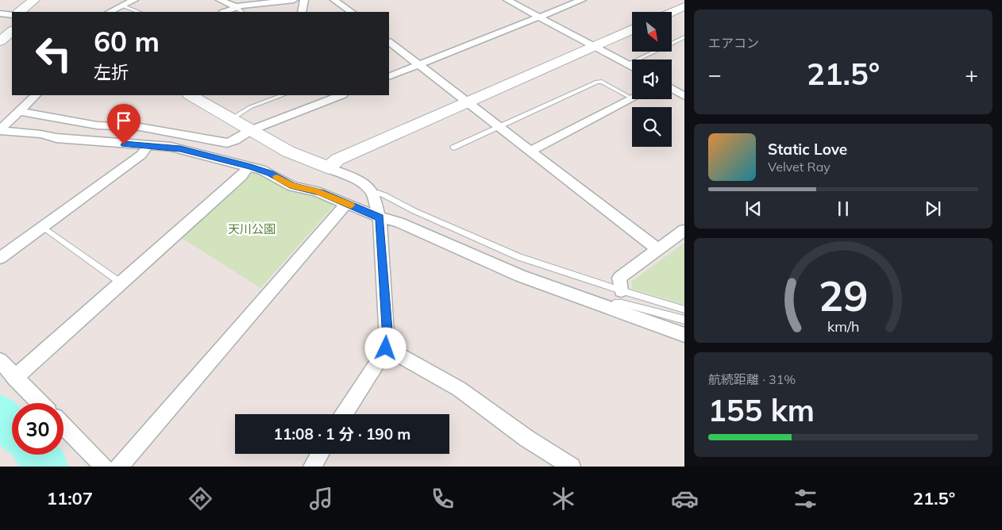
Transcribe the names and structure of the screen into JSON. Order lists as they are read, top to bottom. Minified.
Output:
{"parks":["天川公園"],"north":"bottom right","page":{"tile":["エアコン",["航続距離 · 31%","155 km"]],"turn":["60 m","左折"],"heat":["−","21.5°","+"],"song":["Static Love","Velvet Ray"],"limit":"30","trip":"11:08 · 1 分 · 190 m","tabs":["11:07","21.5°"],"gauge":["29","km/h"]}}
